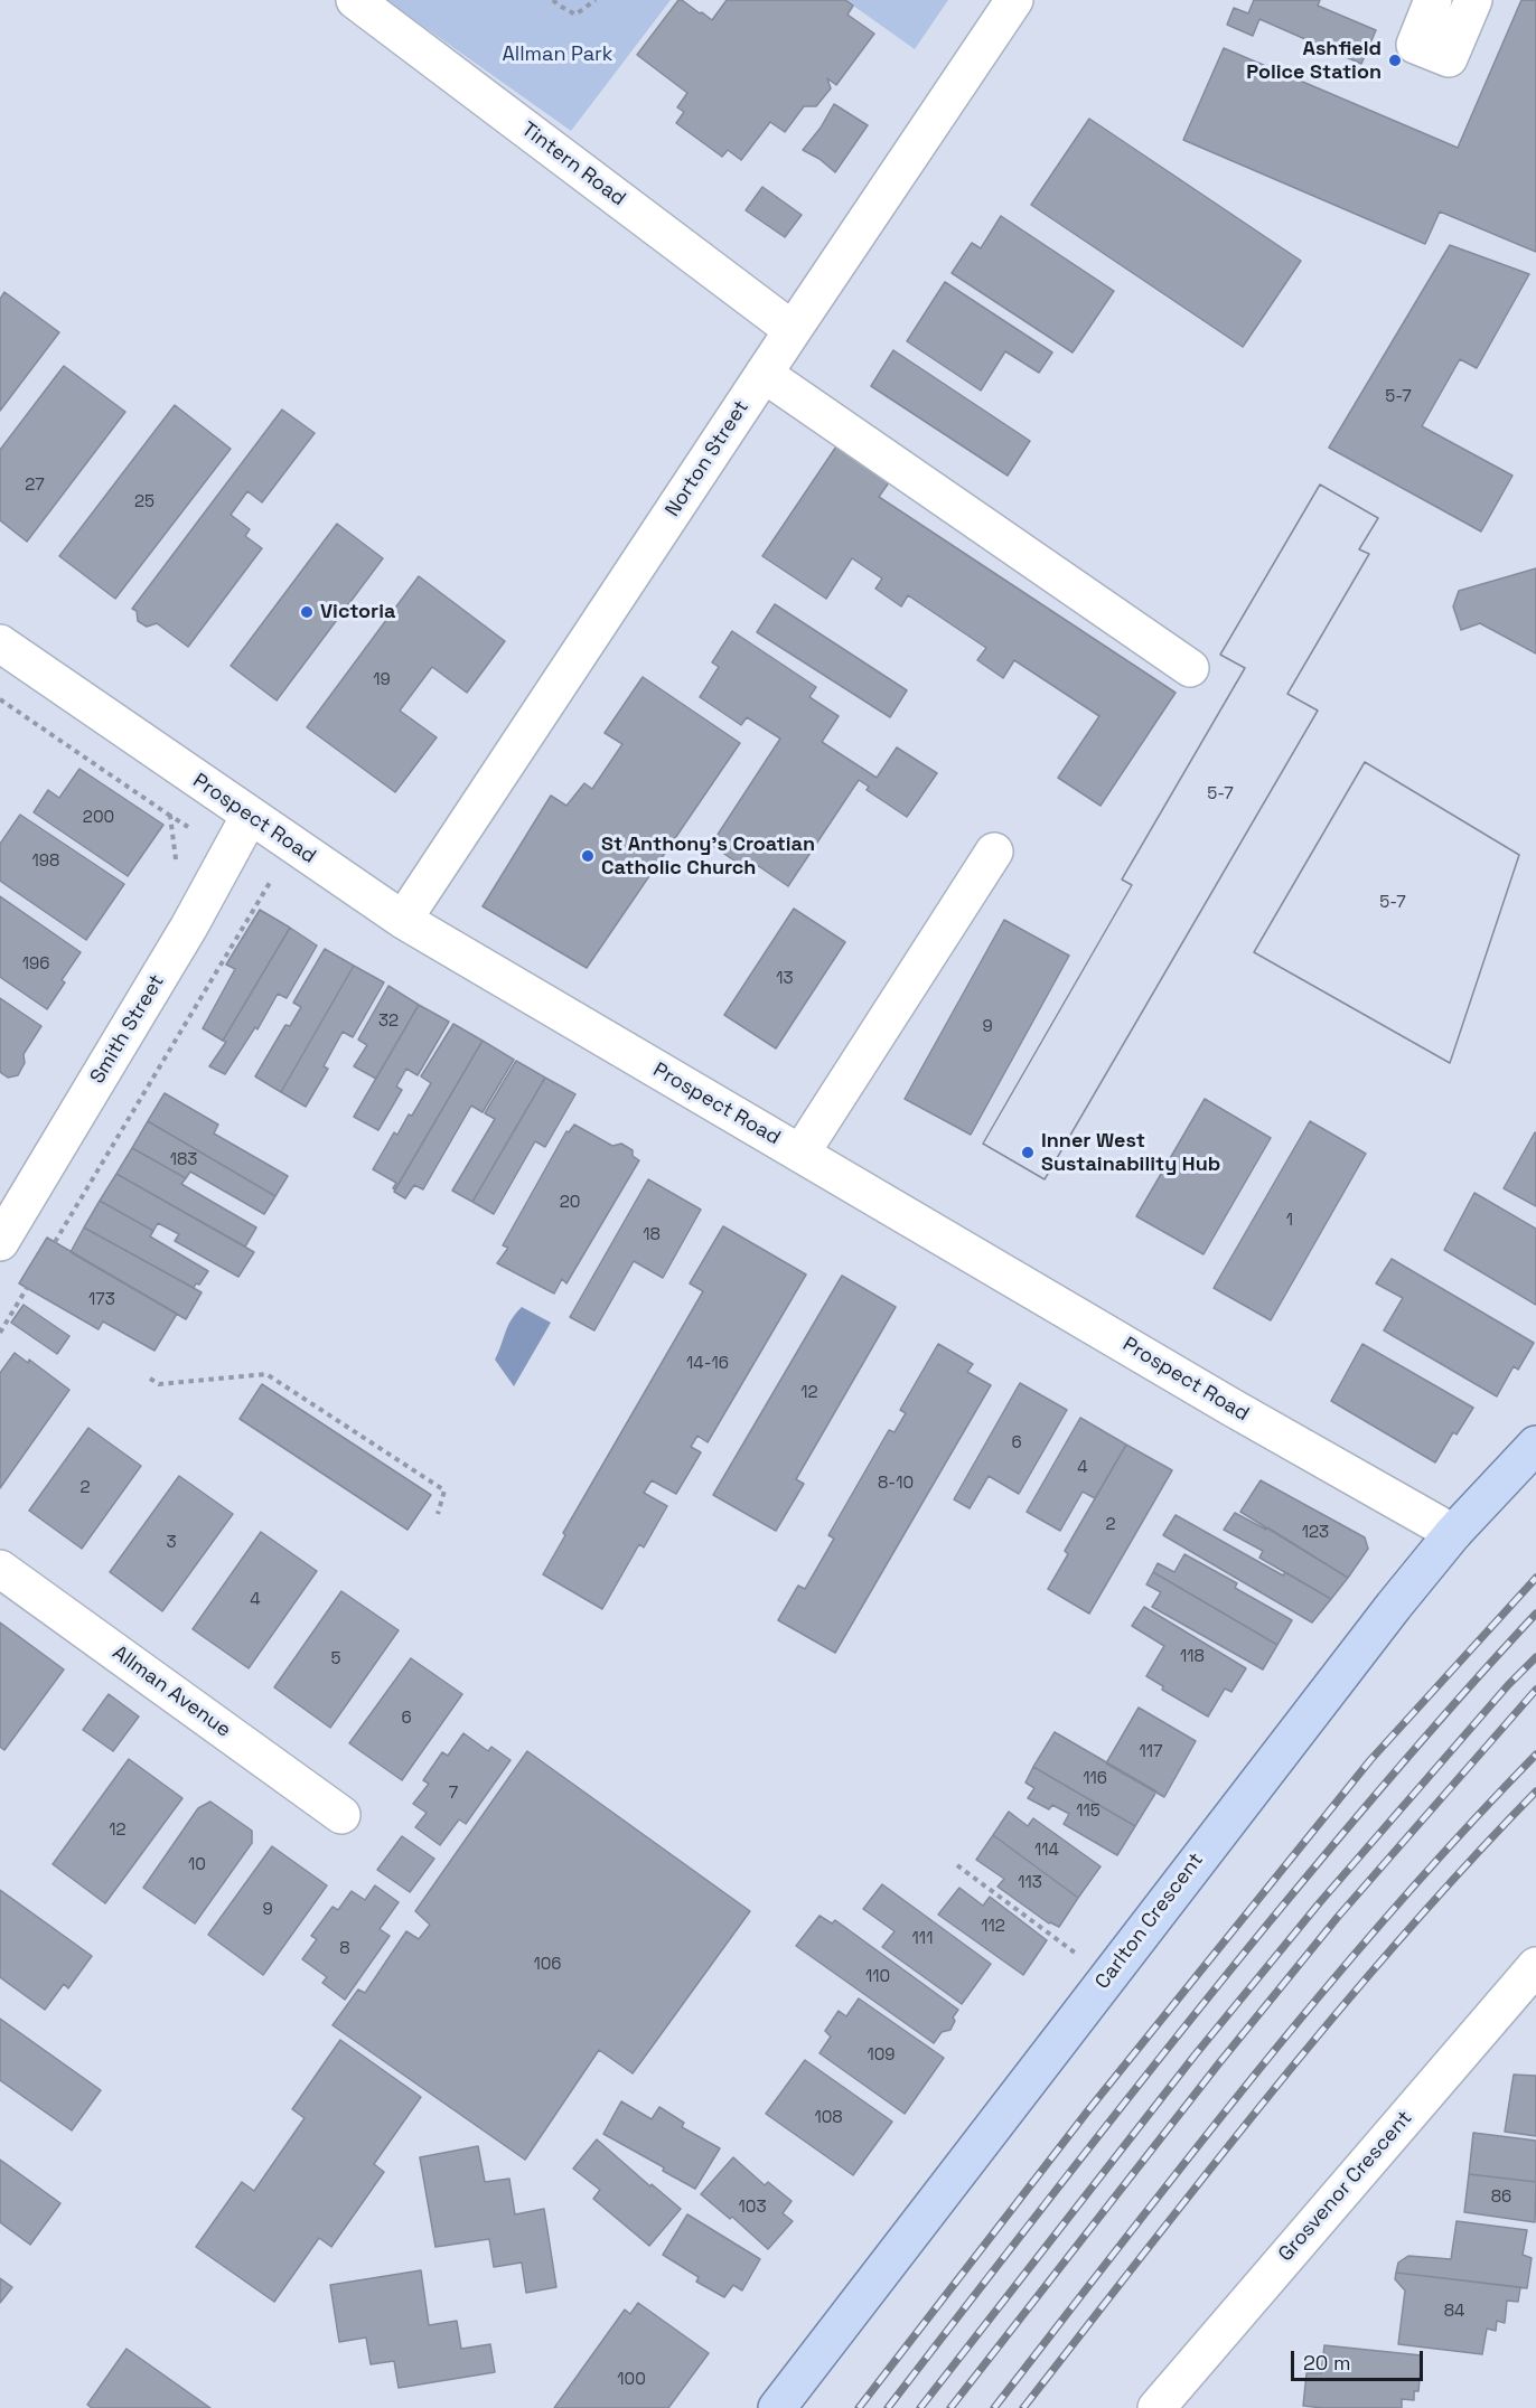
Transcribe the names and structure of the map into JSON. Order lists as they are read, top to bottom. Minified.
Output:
{"streets":{"main road":["Carlton Crescent"],"street":["Tintern Road","Norton Street","Prospect Road","Smith Street","Allman Avenue","Grosvenor Crescent"]},"crossings":[["Tintern Road","Norton Street"],["Norton Street","Prospect Road"],["Prospect Road","Smith Street"],["Prospect Road","Carlton Crescent"]],"parks":["Allman Park"],"places":["Ashfield Police Station","Victoria","St Anthony's Croatian Catholic Church","Inner West Sustainability Hub"],"house_numbers":["5-7","27","25","19","5-7","200","198","5-7","196","13","32","9","183","20","1","18","173","14-16","12","6","4","8-10","2","2","123","3","4","118","5","6","117","116","7","115","12","114","10","113","9","112","111","8","106","110","109","108","86","103","84","100"],"scale_bar":"20 m"}
